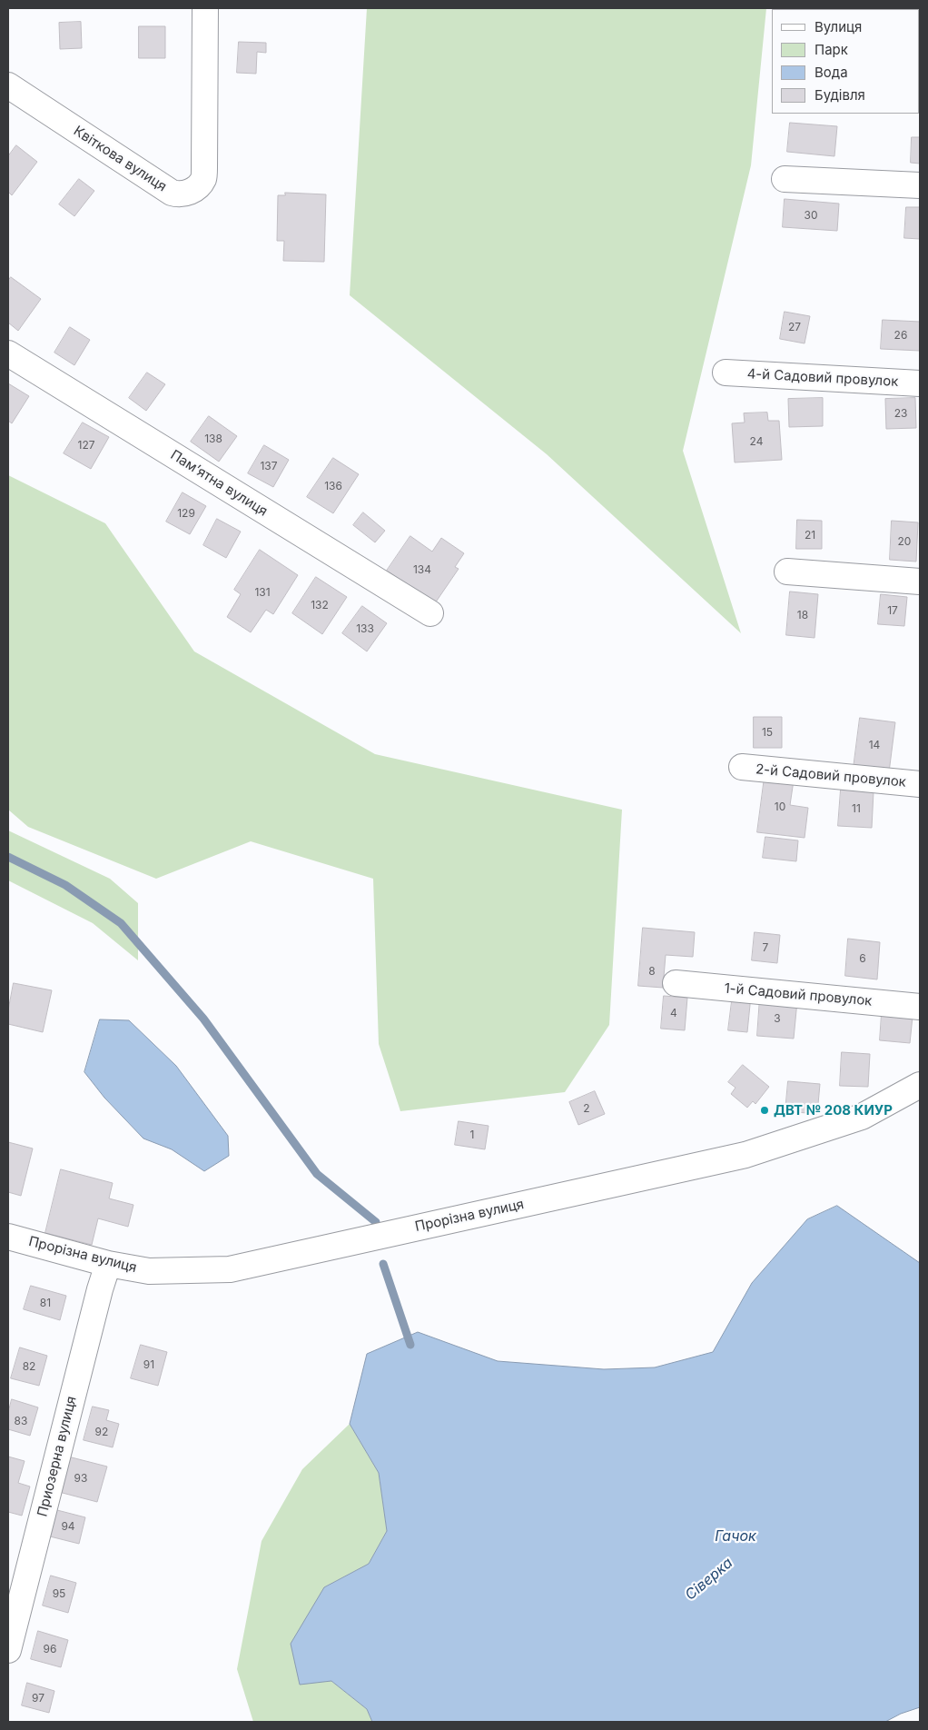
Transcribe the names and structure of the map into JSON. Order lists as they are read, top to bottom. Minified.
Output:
{"streets":{"street":["Квіткова вулиця","4-й Садовий провулок","Памʼятна вулиця","2-й Садовий провулок","1-й Садовий провулок","Прорізна вулиця","Приозерна вулиця"]},"crossings":[["Прорізна вулиця","Приозерна вулиця"]],"water":["Гачок","Сіверка"],"places":["ДВТ № 208 КИУР"],"house_numbers":["30","27","26","23","138","24","127","137","136","129","21","20","134","131","132","17","18","133","15","14","10","11","7","6","8","4","3","2","1","81","91","82","83","92","93","94","95","96","97"],"legend":["Вулиця","Парк","Вода","Будівля"]}
